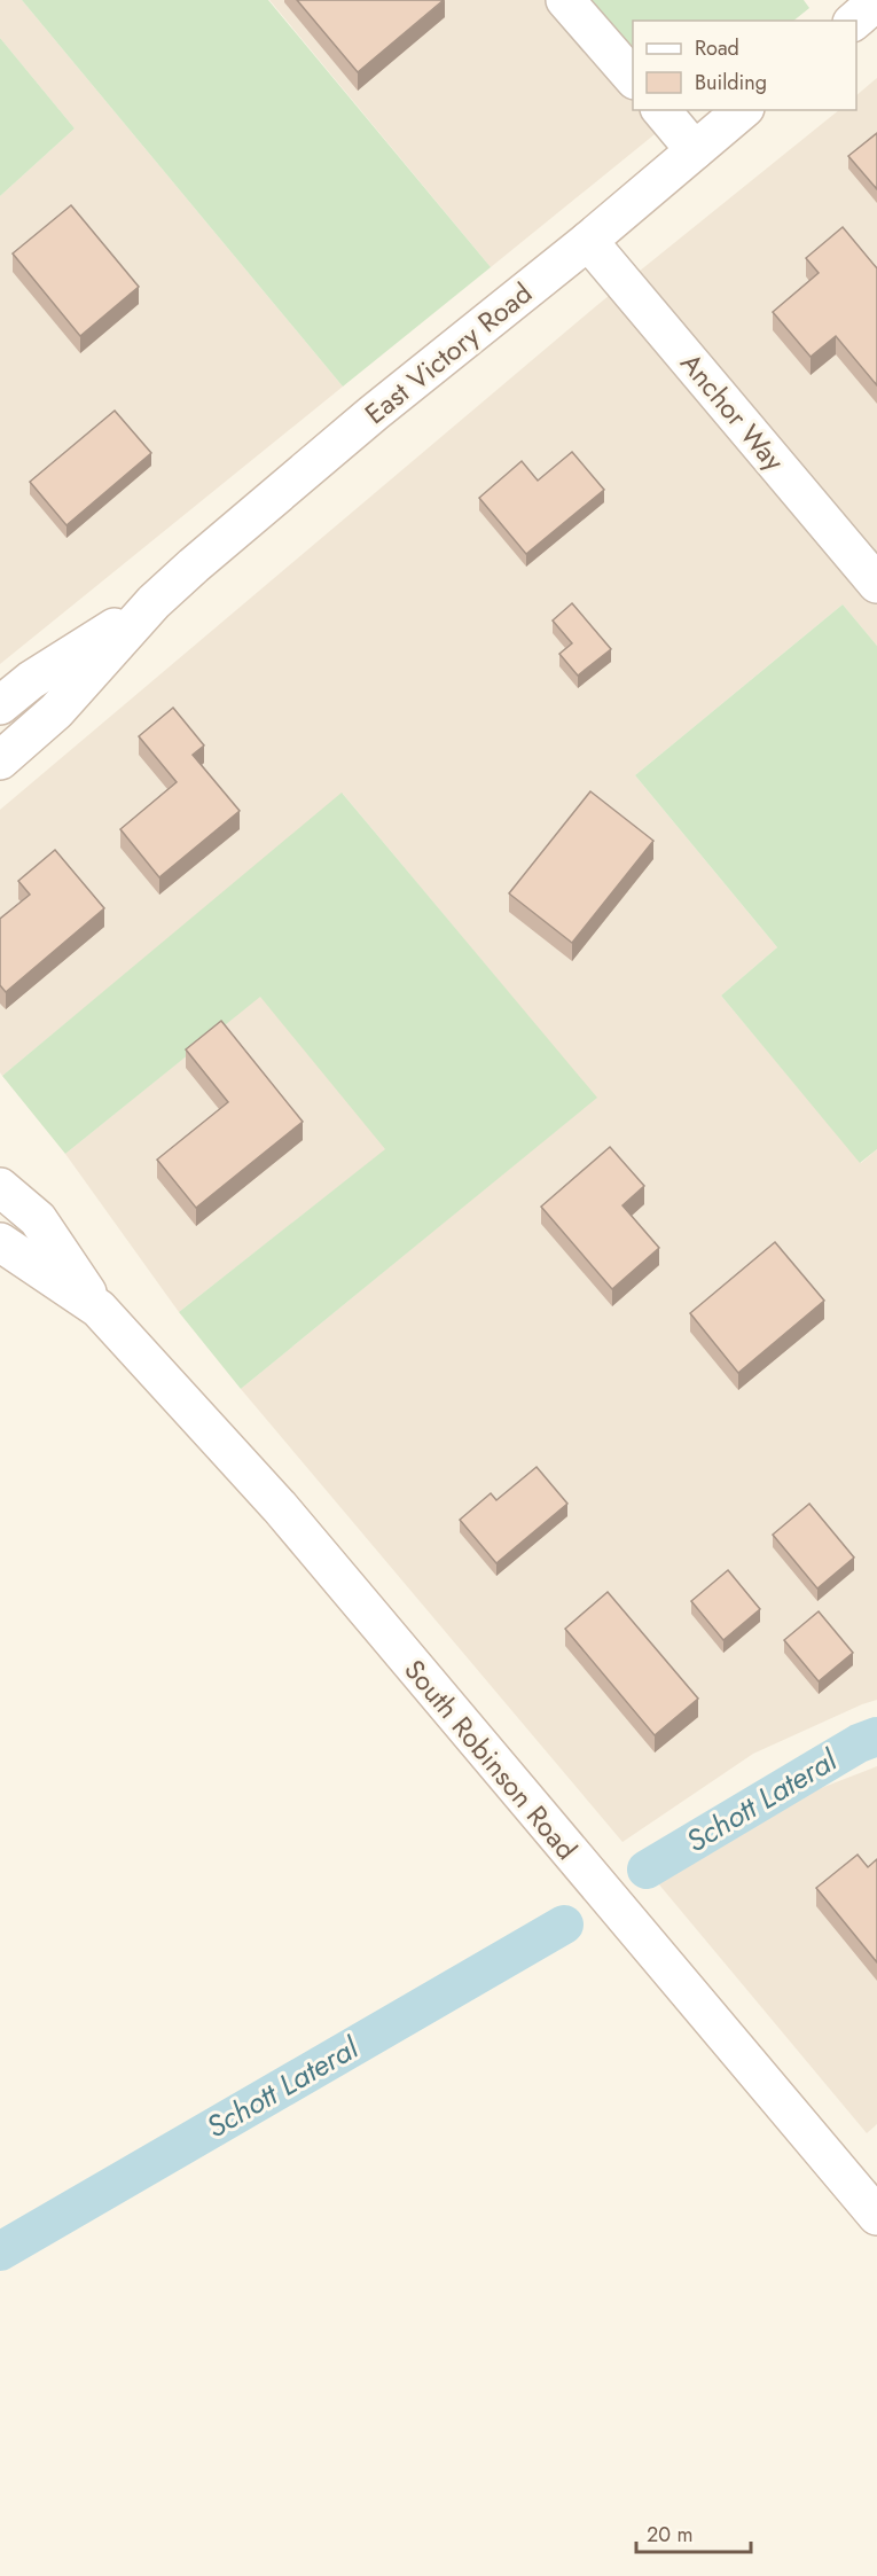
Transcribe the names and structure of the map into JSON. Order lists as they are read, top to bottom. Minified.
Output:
{"streets":{"street":["East Victory Road","Anchor Way","South Robinson Road"]},"crossings":[["East Victory Road","Anchor Way"]],"water":["Schott Lateral"],"legend":["Road","Building"],"scale_bar":"20 m"}
